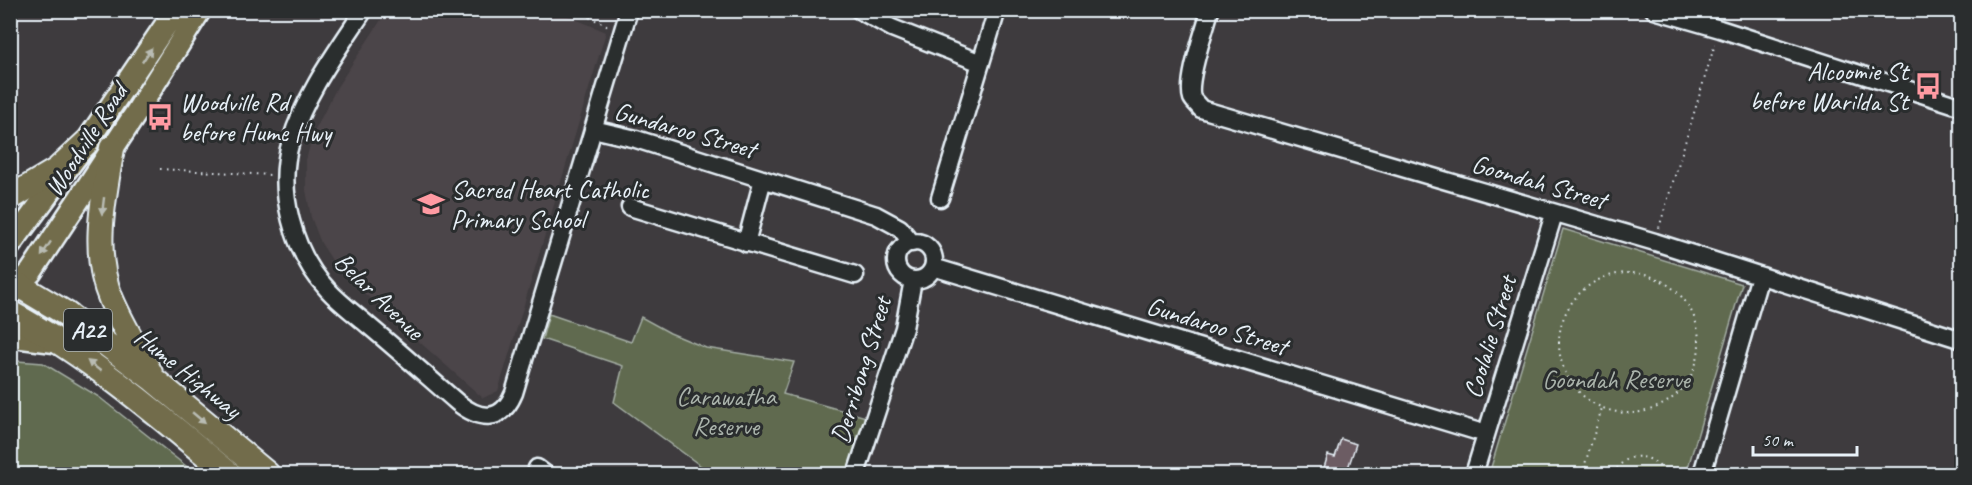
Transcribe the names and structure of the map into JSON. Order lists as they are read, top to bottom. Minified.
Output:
{"streets":{"highway":["A22","Hume Highway"],"main road":["Woodville Road"],"street":["Gundaroo Street","Goondah Street","Belar Avenue","Coolalie Street","Derribong Street"]},"crossings":[["Gundaroo Street","Belar Avenue"],["Gundaroo Street","Coolalie Street"],["Gundaroo Street","Derribong Street"],["Woodville Road","Hume Highway"],["Goondah Street","Coolalie Street"]],"parks":["Goondah Reserve","Carawatha Reserve"],"places":{"bus stop":["Alcoomie St before Warilda St","Woodville Rd before Hume Hwy"],"school or university":["Sacred Heart Catholic Primary School"]},"scale_bar":"50 m"}
